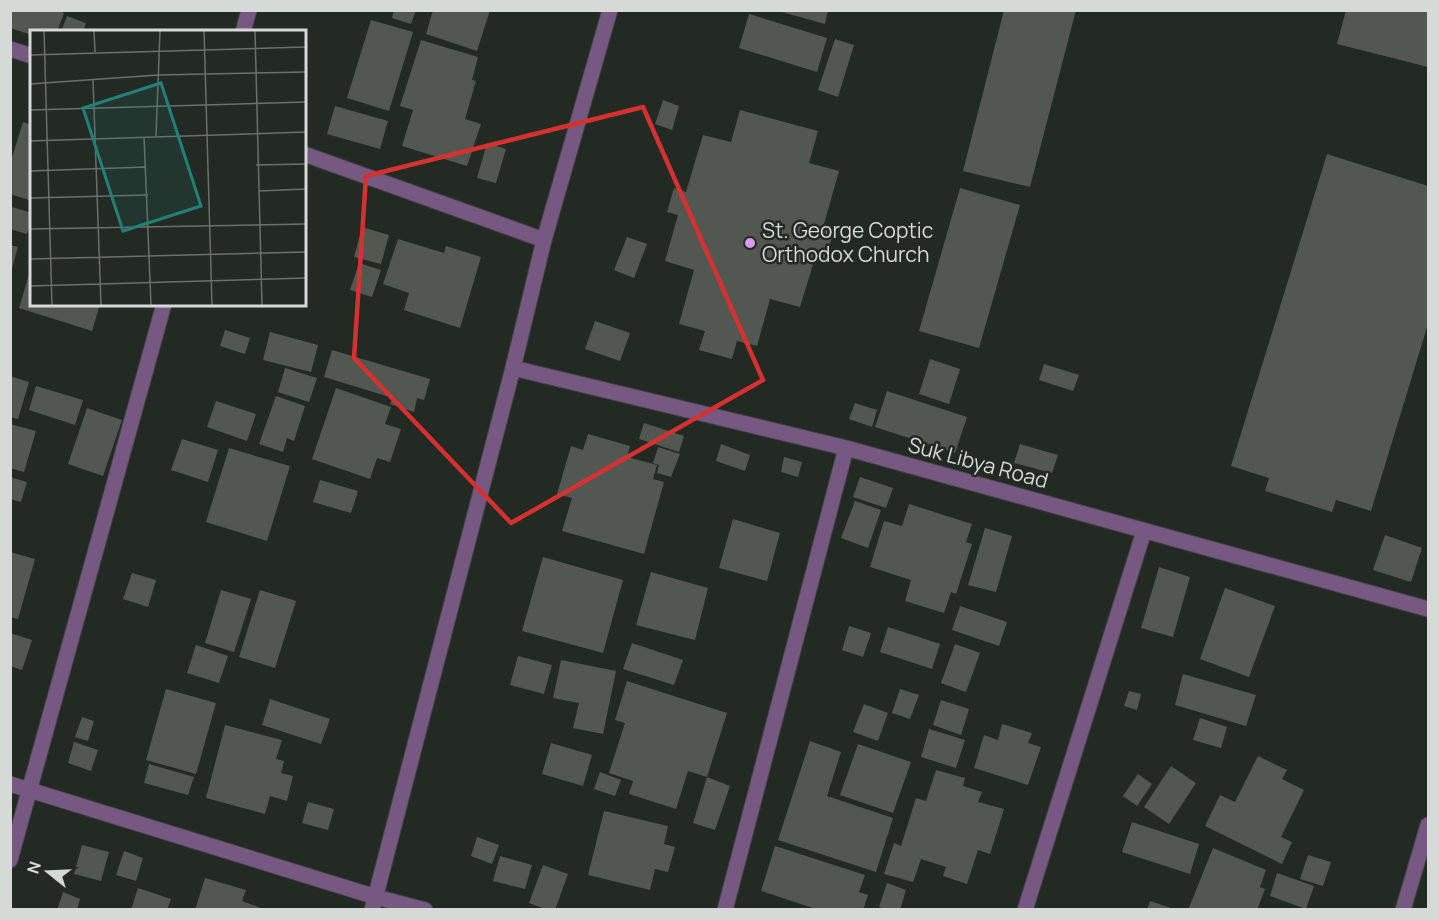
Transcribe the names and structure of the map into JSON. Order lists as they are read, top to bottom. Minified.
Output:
{"streets":{"street":["Suk Libya Road"]},"places":["St. George Coptic Orthodox Church"],"north":"left"}
